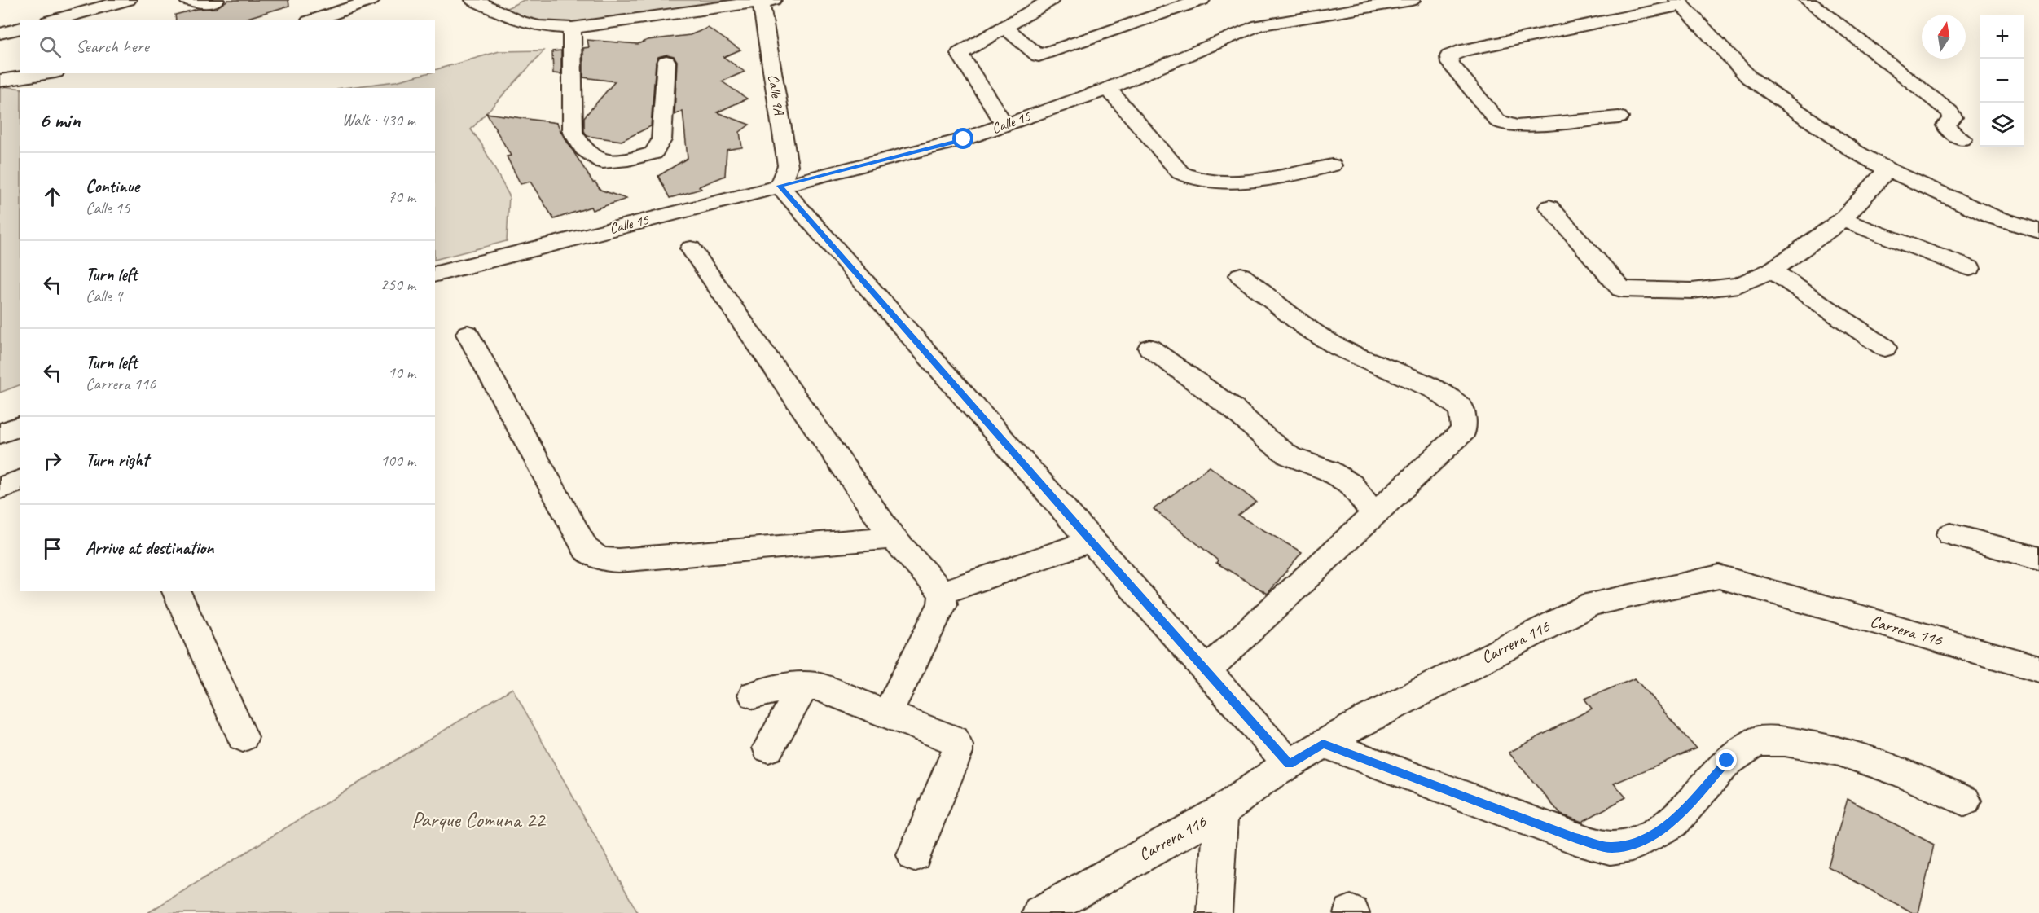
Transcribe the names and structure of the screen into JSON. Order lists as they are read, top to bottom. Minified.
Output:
{"streets":{"street":["Calle 9A","Calle 15","Carrera 116"]},"crossings":[["Calle 9A","Calle 15"]],"parks":["Parque Comuna 22"],"north":"top","page":{"map_buttons":["+","−"],"search":"Search here","heading":["6 min","Walk · 430 m"],"list":[["Continue","Calle 15","70 m"],["Turn left","Calle 9","250 m"],["Turn left","Carrera 116","10 m"],["Turn right","100 m"],"Arrive at destination"]}}
